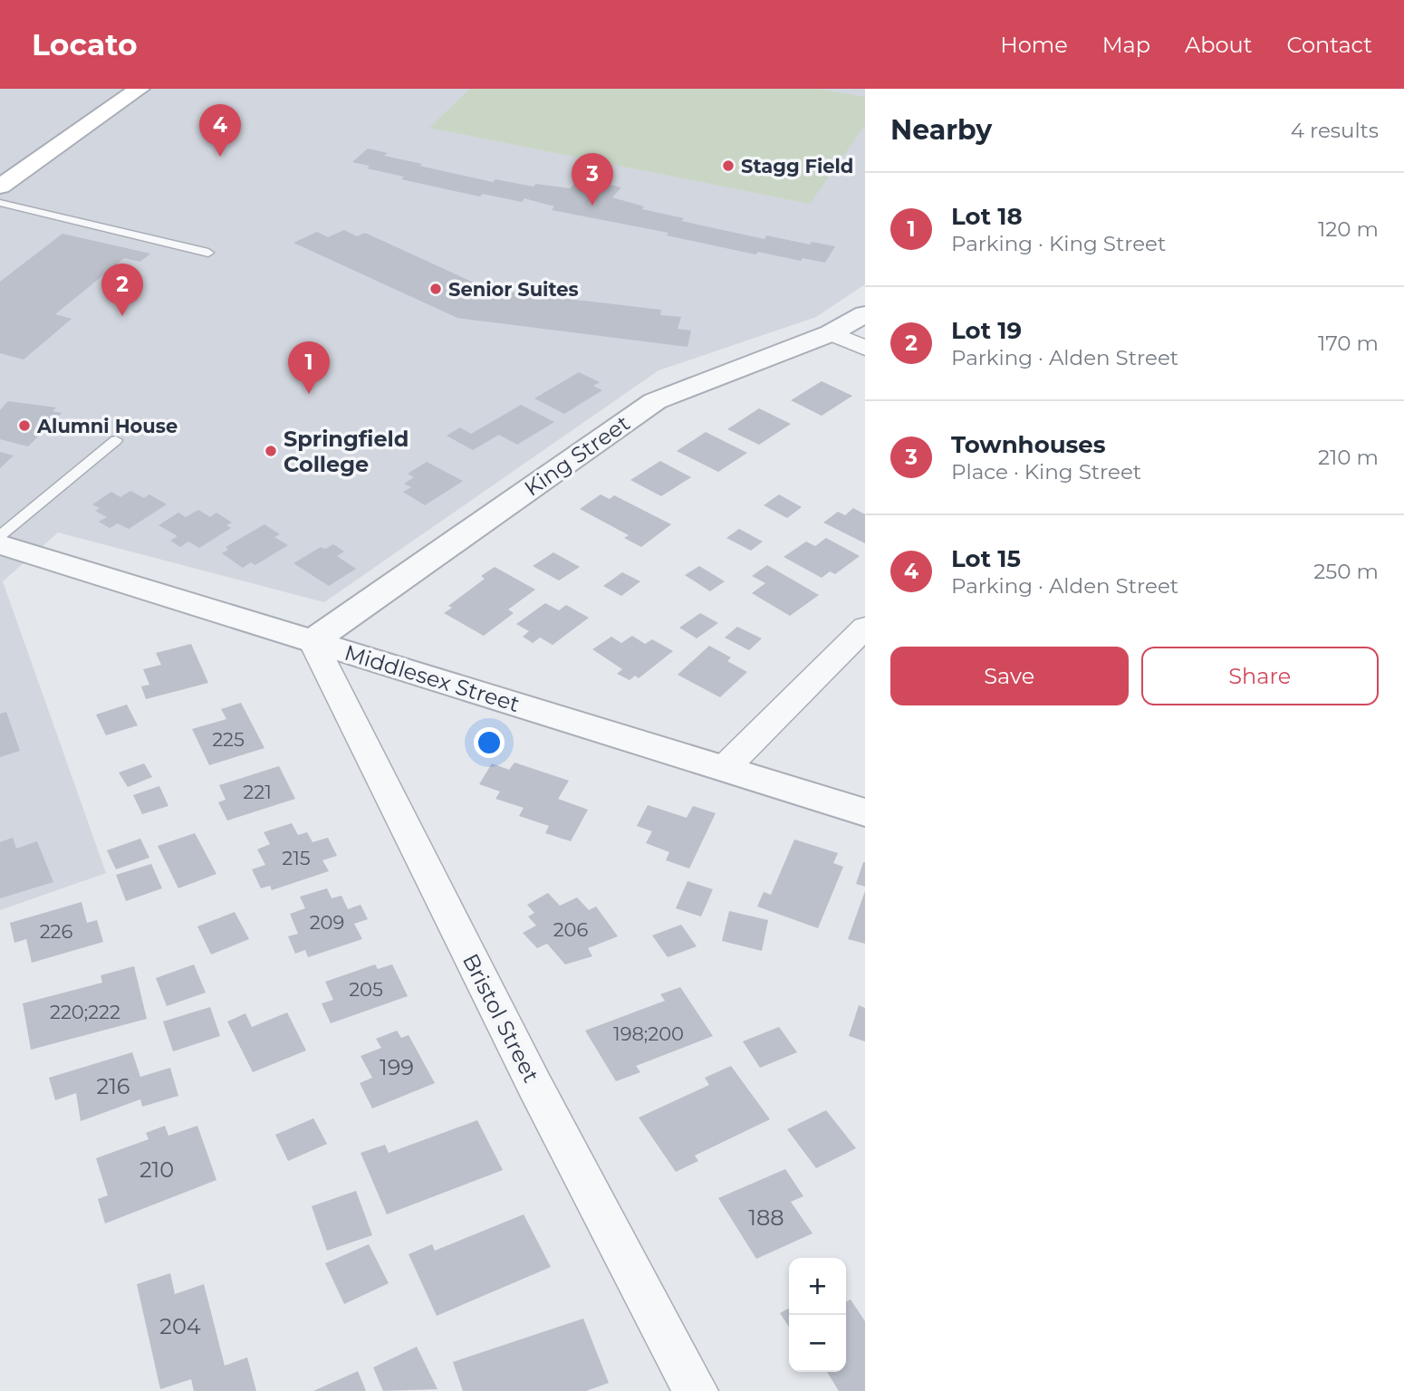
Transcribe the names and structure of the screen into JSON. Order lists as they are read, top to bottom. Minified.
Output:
{"streets":{"street":["King Street","Middlesex Street","Bristol Street"]},"crossings":[["King Street","Middlesex Street"],["King Street","Bristol Street"],["Middlesex Street","Bristol Street"]],"places":["Stagg Field","Senior Suites","Alumni House","Springfield College"],"house_numbers":["225","221","215","209","206","226","205","220;222","198;200","199","216","210","188","204"],"page":{"header":"Locato","nav":["Home","Map","About","Contact"],"heading":["Nearby","4 results"],"pins":["4","3","2","1"],"list":[{"mark":"1","name":"Lot 18","note":"Parking · King Street","value":"120 m"},{"mark":"2","name":"Lot 19","note":"Parking · Alden Street","value":"170 m"},{"mark":"3","name":"Townhouses","note":"Place · King Street","value":"210 m"},{"mark":"4","name":"Lot 15","note":"Parking · Alden Street","value":"250 m"}],"buttons":["Save","Share"],"map_buttons":["+","−"]}}
